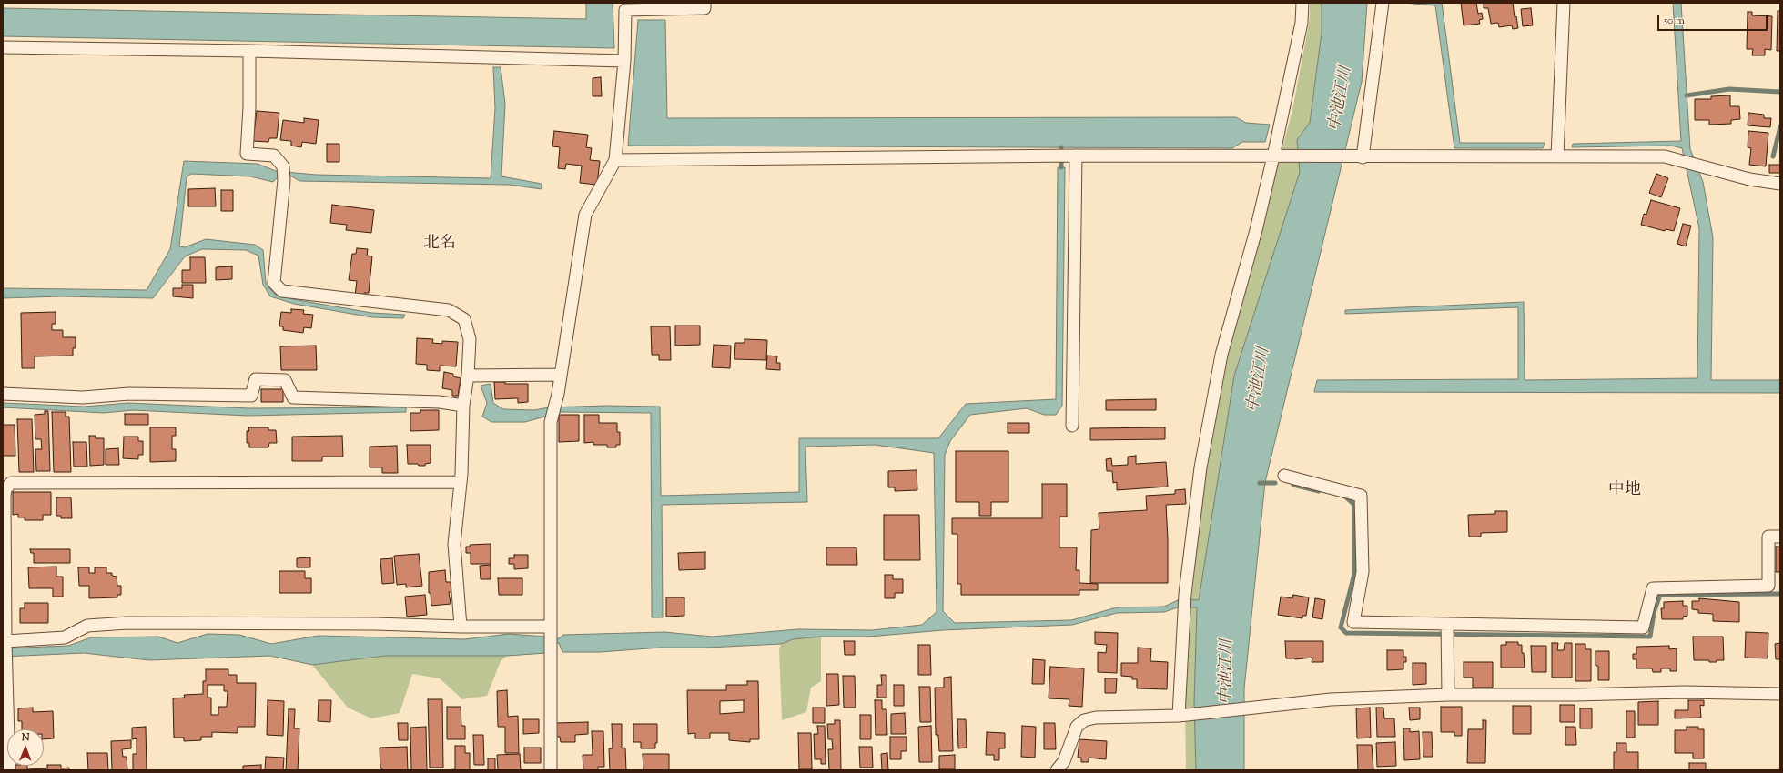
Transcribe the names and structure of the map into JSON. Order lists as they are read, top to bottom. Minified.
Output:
{"districts":["北名","中地"],"water":["中池江川"],"scale_bar":"50 m","north":"top"}
